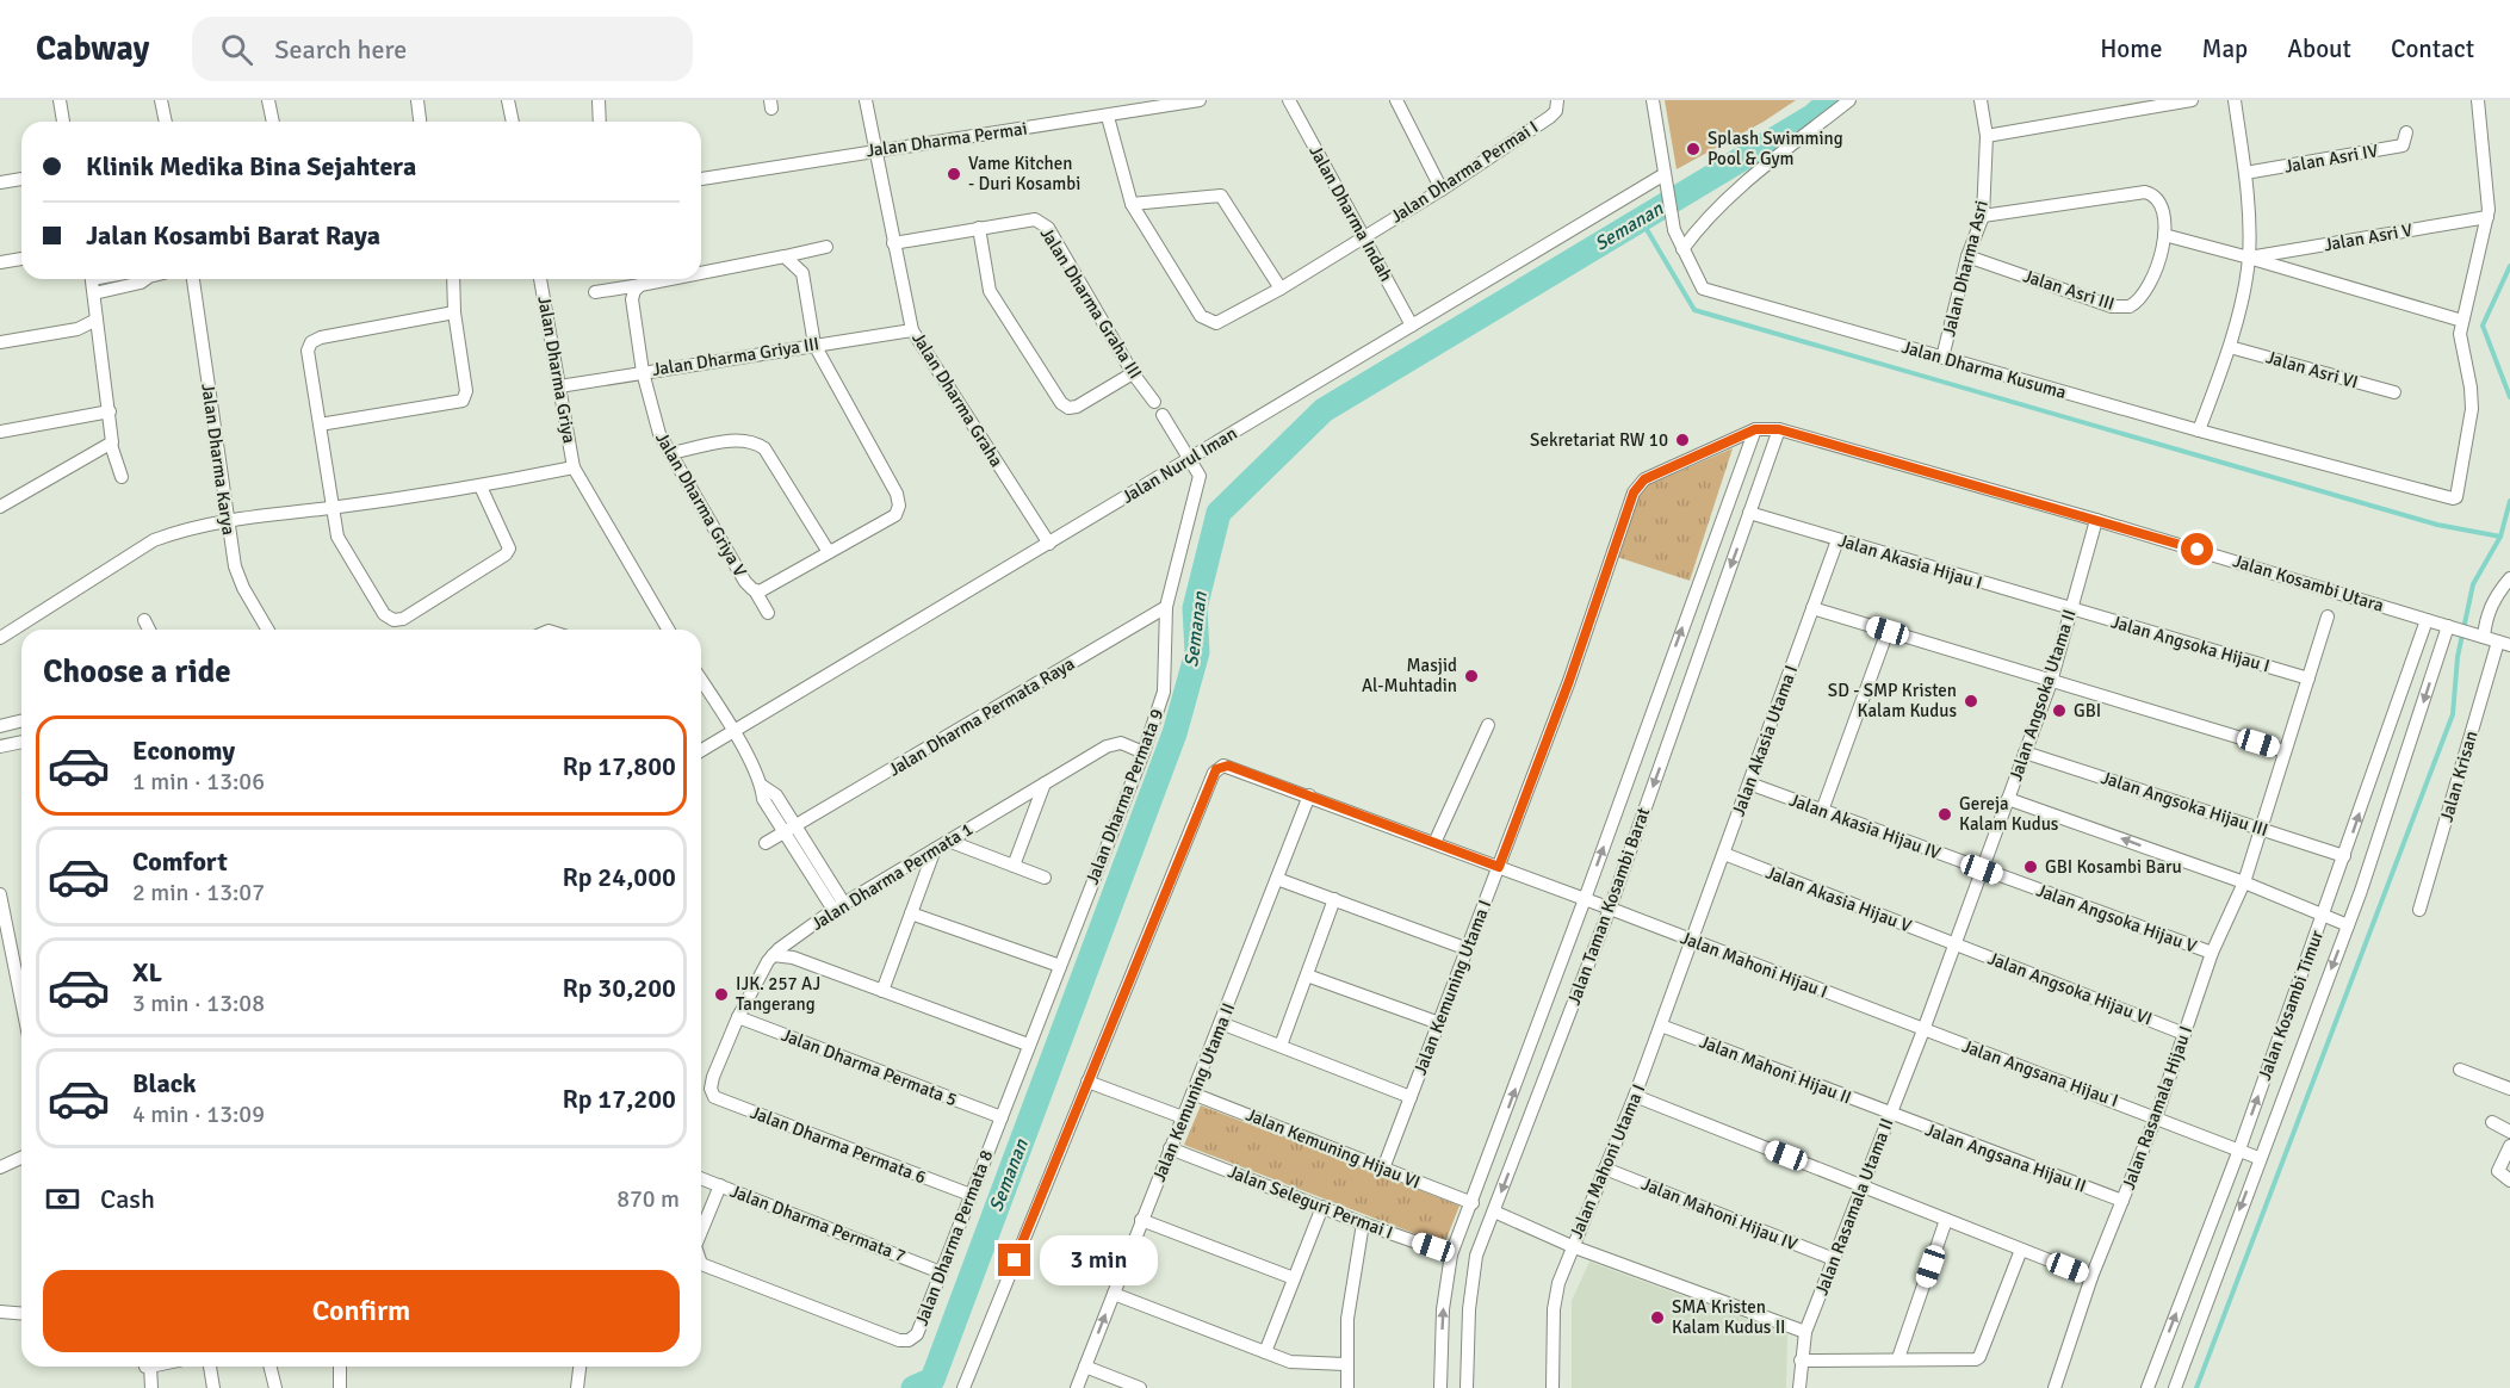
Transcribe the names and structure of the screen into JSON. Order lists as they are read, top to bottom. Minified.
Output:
{"streets":{"street":["Jalan Dharma Permai","Jalan Asri IV","Jalan Dharma Permai I","Jalan Dharma Indah","Jalan Asri V","Jalan Dharma Asri","Jalan Asri III","Jalan Dharma Graha III","Jalan Dharma Griya III","Jalan Dharma Griya","Jalan Dharma Kusuma","Jalan Asri VI","Jalan Dharma Graha","Jalan Dharma Karya","Jalan Nurul Iman","Jalan Dharma Griya V","Jalan Akasia Hijau I","Jalan Kosambi Utara","Jalan Angsoka Hijau I","Jalan Angsoka Utama II","Jalan Dharma Permata Raya","Jalan Akasia Utama I","Jalan Krisan","Jalan Dharma Permata 9","Jalan Angsoka Hijau III","Jalan Akasia Hijau IV","Jalan Dharma Permata 1","Jalan Akasia Hijau V","Jalan Taman Kosambi Barat","Jalan Angsoka Hijau V","Jalan Mahoni Hijau I","Jalan Kemuning Utama I","Jalan Angsoka Hijau VI","Jalan Kosambi Timur","Jalan Dharma Permata 5","Jalan Mahoni Hijau II","Jalan Angsana Hijau I","Jalan Kemuning Utama II","Jalan Rasamala Hijau I","Jalan Dharma Permata 6","Jalan Kemuning Hijau VI","Jalan Angsana Hijau II","Jalan Mahoni Utama I","Jalan Seleguri Permai I","Jalan Rasamala Utama II","Jalan Mahoni Hijau IV","Jalan Dharma Permata 7","Jalan Dharma Permata 8"]},"crossings":[["Jalan Dharma Permai","Jalan Dharma Graha"],["Jalan Dharma Permai I","Jalan Dharma Indah"],["Jalan Dharma Indah","Jalan Nurul Iman"],["Jalan Asri V","Jalan Asri III"],["Jalan Asri V","Jalan Dharma Kusuma"],["Jalan Dharma Asri","Jalan Asri III"],["Jalan Dharma Asri","Jalan Dharma Kusuma"],["Jalan Dharma Graha III","Jalan Dharma Graha"],["Jalan Dharma Griya III","Jalan Dharma Griya"],["Jalan Dharma Griya III","Jalan Dharma Graha"],["Jalan Dharma Griya III","Jalan Dharma Griya V"],["Jalan Dharma Kusuma","Jalan Nurul Iman"],["Jalan Dharma Graha","Jalan Nurul Iman"],["Jalan Nurul Iman","Jalan Dharma Permata 9"],["Jalan Akasia Hijau I","Jalan Angsoka Hijau I"],["Jalan Akasia Hijau I","Jalan Angsoka Utama II"],["Jalan Akasia Hijau I","Jalan Akasia Utama I"],["Jalan Akasia Hijau I","Jalan Taman Kosambi Barat"],["Jalan Kosambi Utara","Jalan Angsoka Utama II"],["Jalan Kosambi Utara","Jalan Krisan"],["Jalan Kosambi Utara","Jalan Taman Kosambi Barat"],["Jalan Kosambi Utara","Jalan Kemuning Utama I"],["Jalan Kosambi Utara","Jalan Kosambi Timur"],["Jalan Angsoka Hijau I","Jalan Angsoka Utama II"],["Jalan Angsoka Utama II","Jalan Angsoka Hijau III"],["Jalan Angsoka Utama II","Jalan Akasia Hijau IV"],["Jalan Angsoka Utama II","Jalan Akasia Hijau V"],["Jalan Angsoka Utama II","Jalan Angsoka Hijau V"],["Jalan Angsoka Utama II","Jalan Mahoni Hijau I"],["Jalan Angsoka Utama II","Jalan Angsoka Hijau VI"],["Jalan Angsoka Utama II","Jalan Angsana Hijau I"],["Jalan Angsoka Utama II","Jalan Rasamala Utama II"],["Jalan Dharma Permata Raya","Jalan Dharma Permata 9"],["Jalan Akasia Utama I","Jalan Akasia Hijau IV"],["Jalan Akasia Utama I","Jalan Akasia Hijau V"],["Jalan Akasia Utama I","Jalan Mahoni Hijau I"],["Jalan Akasia Utama I","Jalan Mahoni Utama I"],["Jalan Dharma Permata 9","Jalan Dharma Permata 1"],["Jalan Dharma Permata 9","Jalan Dharma Permata 8"],["Jalan Angsoka Hijau III","Jalan Kosambi Timur"],["Jalan Angsoka Hijau III","Jalan Rasamala Hijau I"],["Jalan Akasia Hijau IV","Jalan Angsoka Hijau V"],["Jalan Dharma Permata 1","Jalan Dharma Permata 5"],["Jalan Dharma Permata 1","Jalan Dharma Permata 6"],["Jalan Akasia Hijau V","Jalan Angsoka Hijau VI"],["Jalan Taman Kosambi Barat","Jalan Mahoni Hijau I"],["Jalan Taman Kosambi Barat","Jalan Kemuning Utama I"],["Jalan Taman Kosambi Barat","Jalan Kemuning Hijau VI"],["Jalan Taman Kosambi Barat","Jalan Seleguri Permai I"],["Jalan Angsoka Hijau V","Jalan Rasamala Hijau I"],["Jalan Mahoni Hijau I","Jalan Kemuning Utama I"],["Jalan Mahoni Hijau I","Jalan Angsana Hijau I"],["Jalan Mahoni Hijau I","Jalan Kemuning Utama II"],["Jalan Mahoni Hijau I","Jalan Mahoni Utama I"],["Jalan Mahoni Hijau I","Jalan Rasamala Utama II"],["Jalan Kemuning Utama I","Jalan Kemuning Hijau VI"],["Jalan Angsoka Hijau VI","Jalan Rasamala Hijau I"],["Jalan Kosambi Timur","Jalan Angsana Hijau I"],["Jalan Dharma Permata 5","Jalan Dharma Permata 8"],["Jalan Mahoni Hijau II","Jalan Angsana Hijau II"],["Jalan Mahoni Hijau II","Jalan Mahoni Utama I"],["Jalan Mahoni Hijau II","Jalan Rasamala Utama II"],["Jalan Angsana Hijau I","Jalan Rasamala Hijau I"],["Jalan Angsana Hijau I","Jalan Rasamala Utama II"],["Jalan Kemuning Utama II","Jalan Kemuning Hijau VI"],["Jalan Kemuning Utama II","Jalan Seleguri Permai I"],["Jalan Rasamala Hijau I","Jalan Angsana Hijau II"],["Jalan Dharma Permata 6","Jalan Dharma Permata 8"],["Jalan Angsana Hijau II","Jalan Rasamala Utama II"],["Jalan Mahoni Utama I","Jalan Mahoni Hijau IV"],["Jalan Rasamala Utama II","Jalan Mahoni Hijau IV"],["Jalan Dharma Permata 7","Jalan Dharma Permata 8"]],"water":["Semanan"],"places":["Splash Swimming Pool & Gym","Vame Kitchen - Duri Kosambi","Sekretariat RW 10","Masjid Al-Muhtadin","SD - SMP Kristen Kalam Kudus","GBI","Gereja Kalam Kudus","GBI Kosambi Baru","IJK. 257 AJ Tangerang","SMA Kristen Kalam Kudus II"],"page":{"header":"Cabway","search":"Search here","nav":["Home","Map","About","Contact"],"banner":["Klinik Medika Bina Sejahtera","Jalan Kosambi Barat Raya"],"heading":"Choose a ride","list":[{"name":"Economy","note":"1 min · 13:06","value":"Rp 17,800"},{"name":"Comfort","note":"2 min · 13:07","value":"Rp 24,000"},{"name":"XL","note":"3 min · 13:08","value":"Rp 30,200"},{"name":"Black","note":"4 min · 13:09","value":"Rp 17,200"}],"pay":["Cash","870 m"],"bubble":"3 min","buttons":"Confirm"}}
